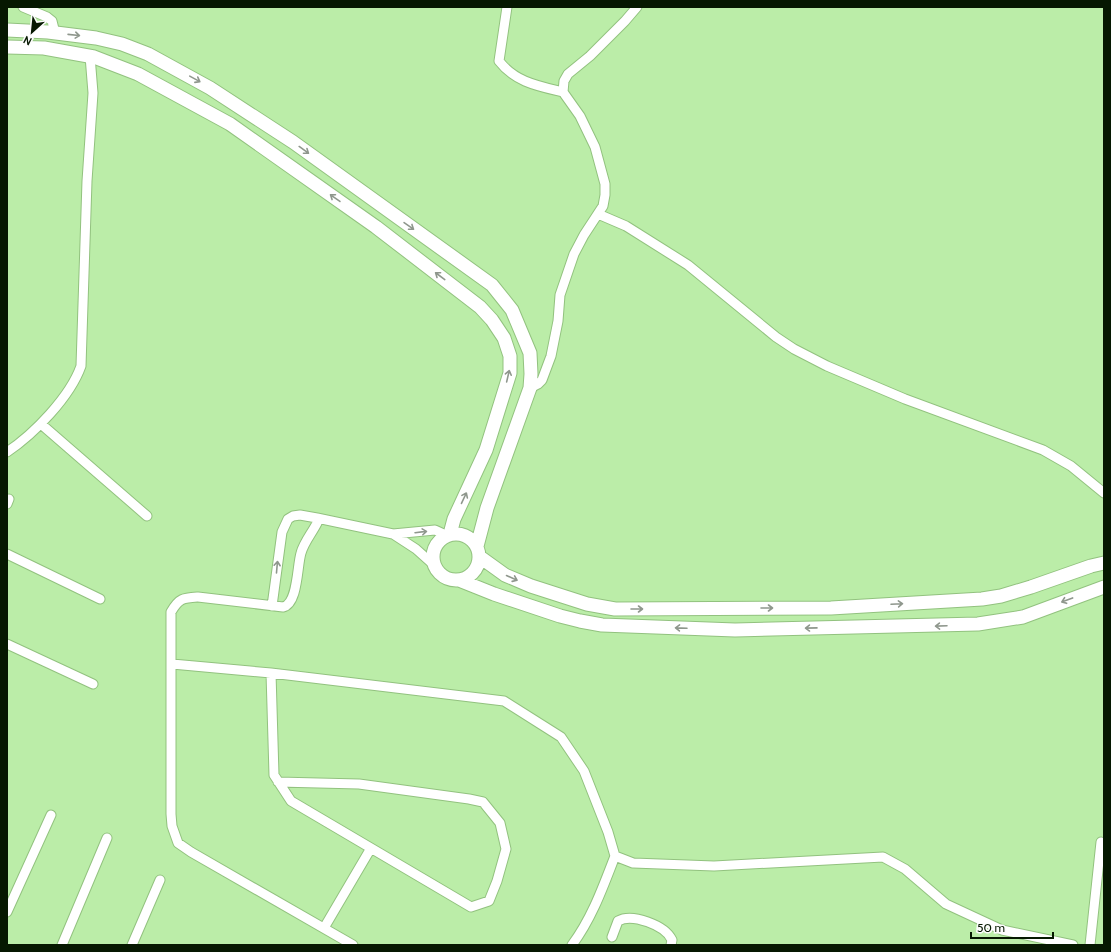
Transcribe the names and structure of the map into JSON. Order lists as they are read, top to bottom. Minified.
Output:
{"scale_bar":"50 m","north":"bottom left"}
